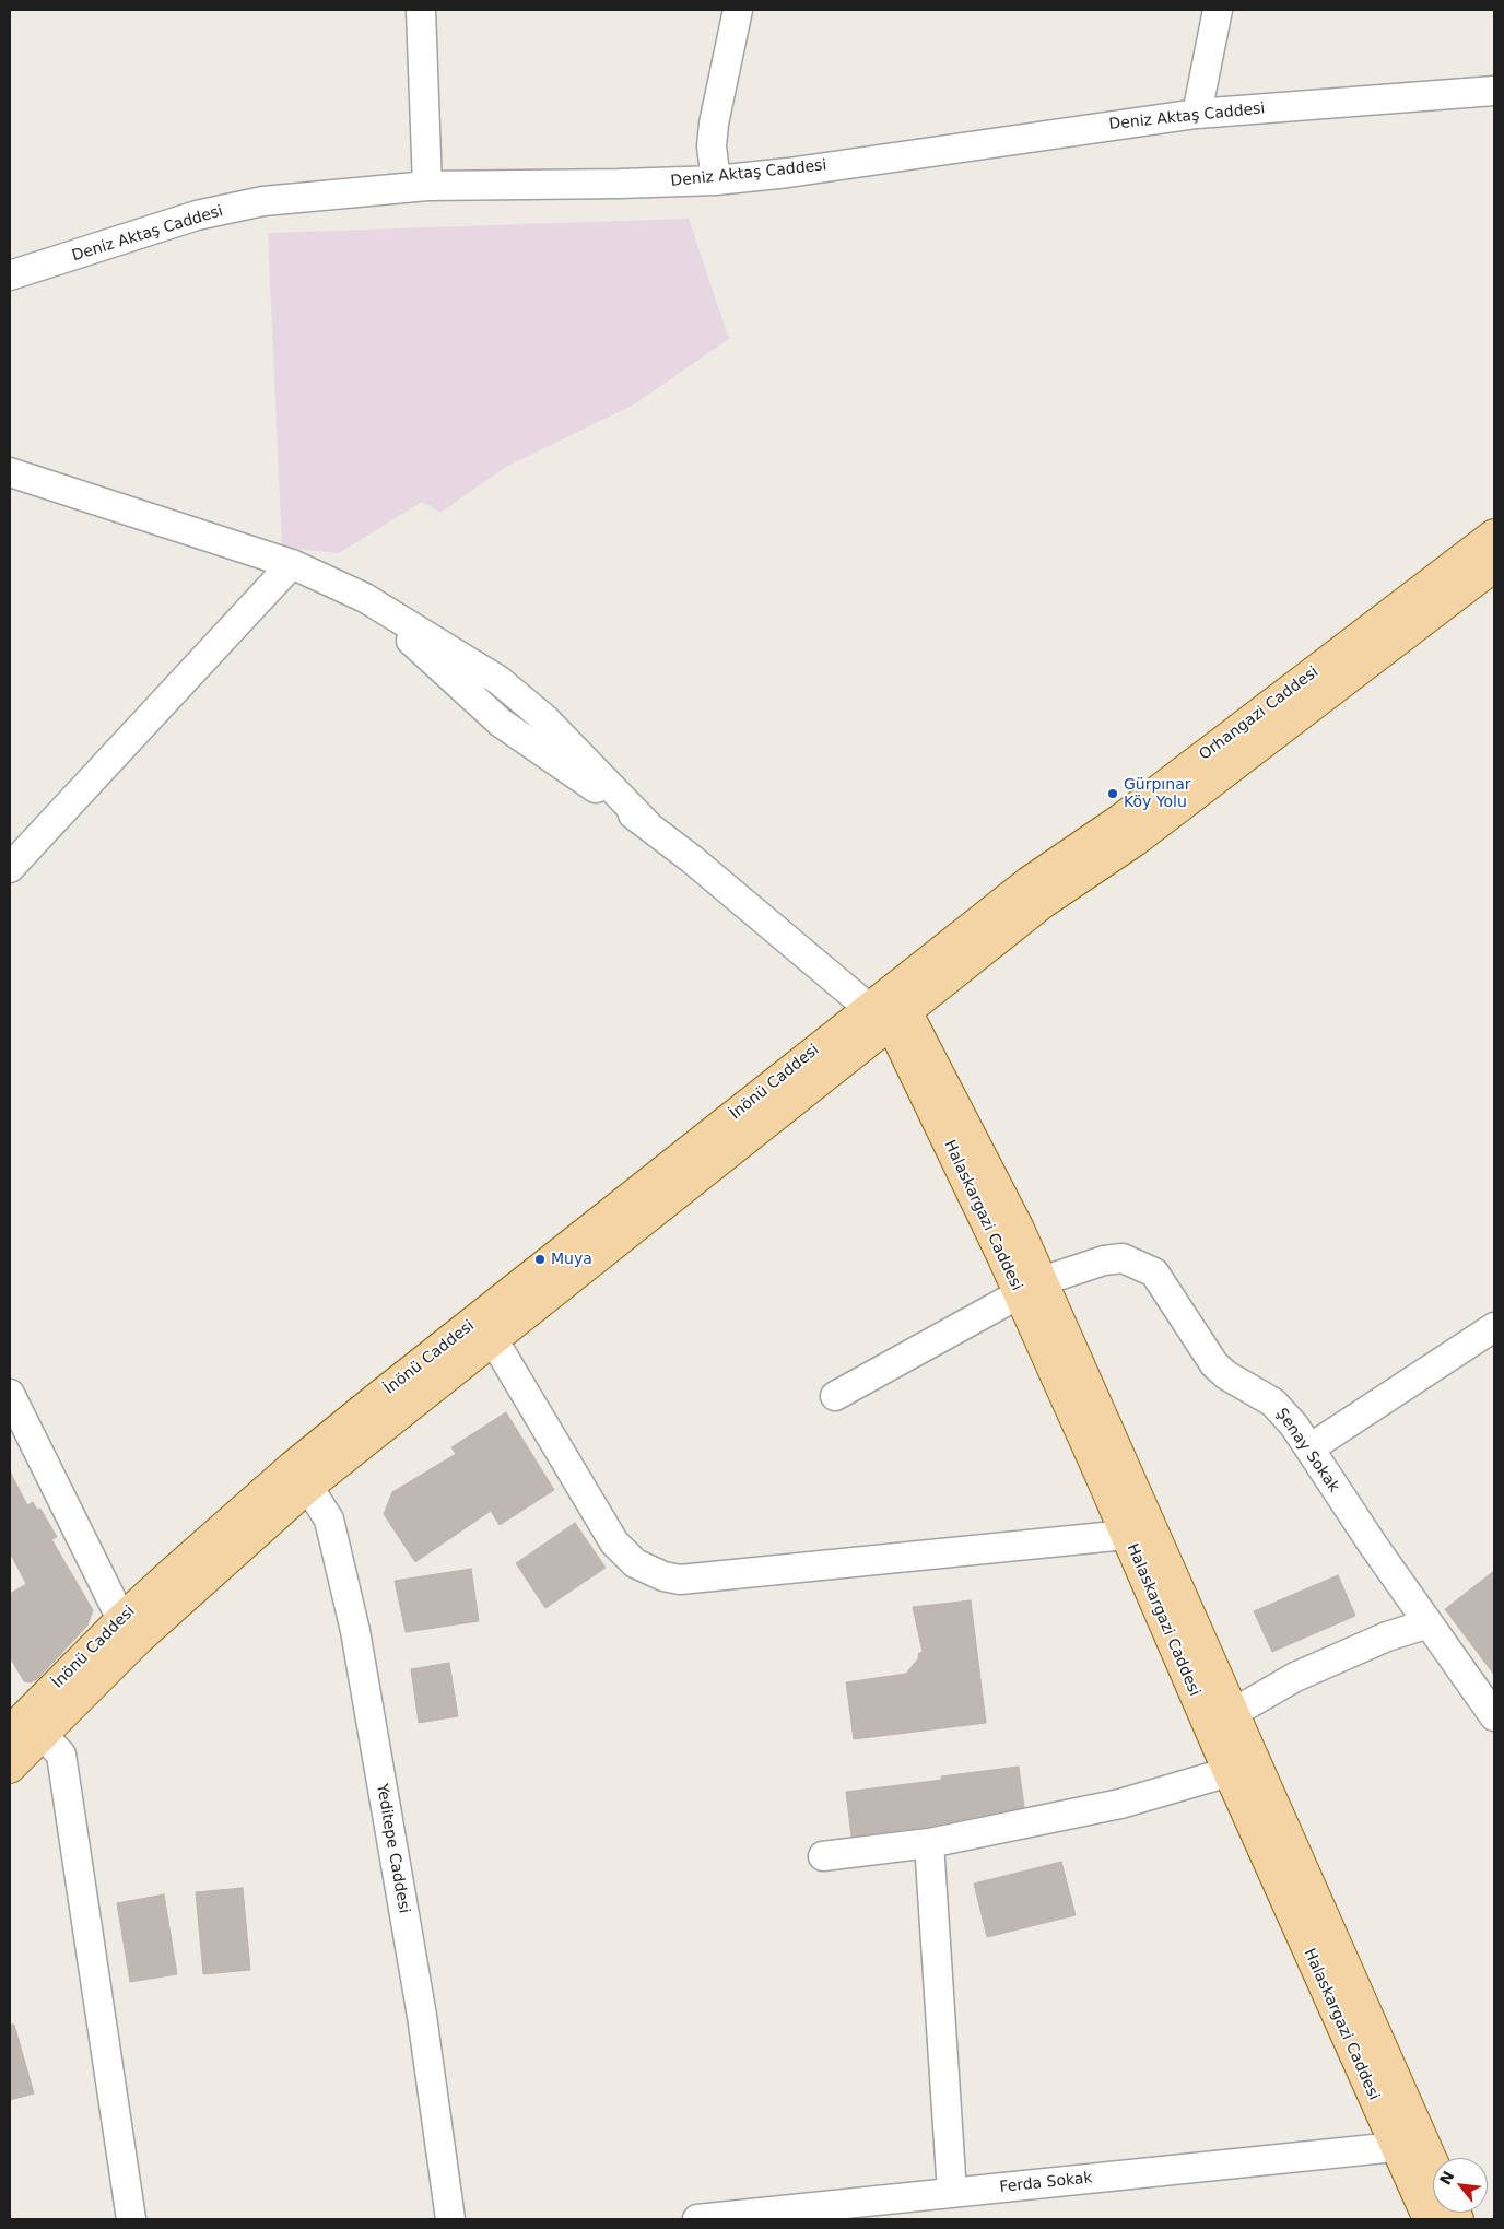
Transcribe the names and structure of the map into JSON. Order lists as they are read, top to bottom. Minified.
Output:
{"streets":{"main road":["Orhangazi Caddesi","İnönü Caddesi","Halaskargazi Caddesi"],"street":["Deniz Aktaş Caddesi","Şenay Sokak","Yeditepe Caddesi","Ferda Sokak"]},"crossings":[["Orhangazi Caddesi","İnönü Caddesi"],["Halaskargazi Caddesi","Ferda Sokak"]],"places":["Gürpınar Köy Yolu","Muya"],"north":"top left"}
